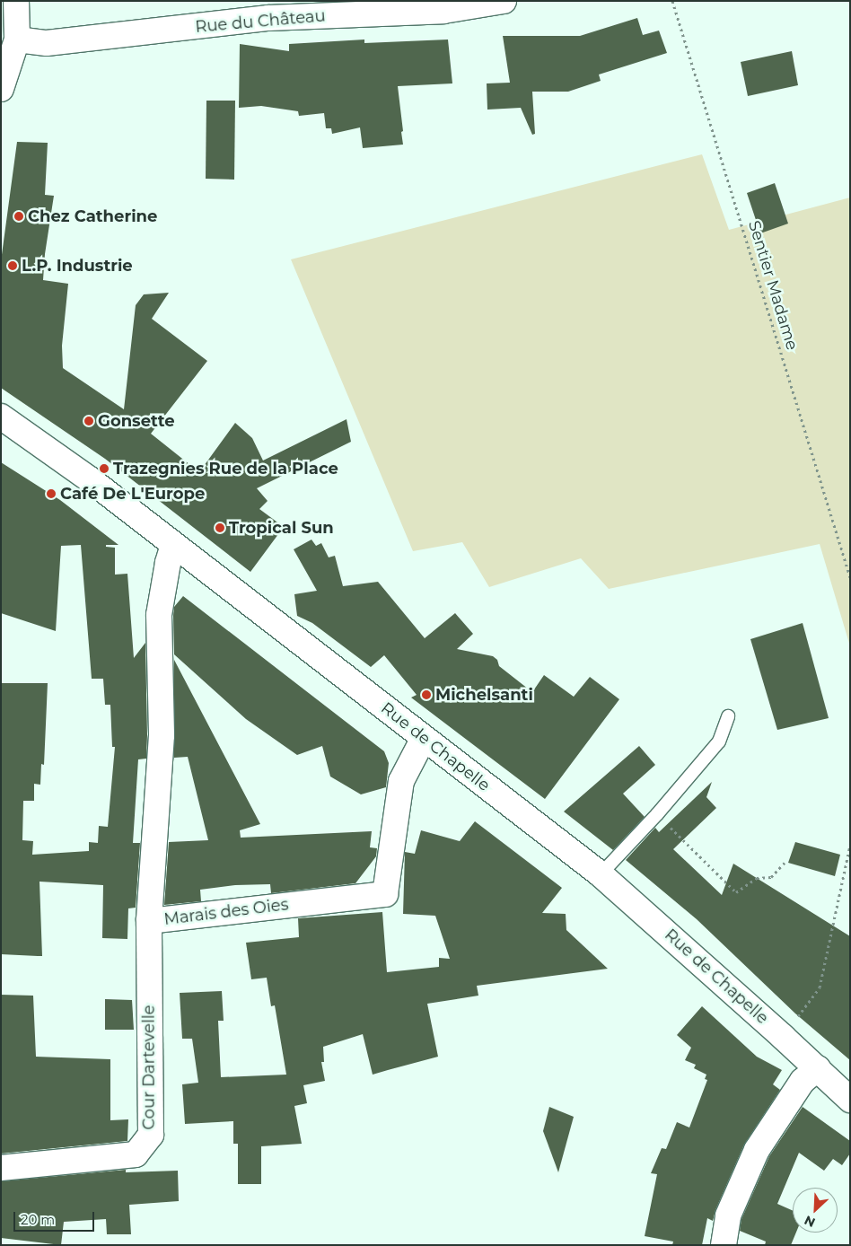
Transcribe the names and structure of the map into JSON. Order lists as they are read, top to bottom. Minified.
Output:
{"streets":{"street":["Rue du Château","Rue de Chapelle","Marais des Oies","Cour Dartevelle"],"path":["Sentier Madame"]},"crossings":[["Rue de Chapelle","Marais des Oies"],["Marais des Oies","Cour Dartevelle"]],"places":["Chez Catherine","L.P. Industrie","Gonsette","Trazegnies Rue de la Place","Café De L'Europe","Tropical Sun","Michelsanti"],"scale_bar":"20 m","north":"bottom left"}
